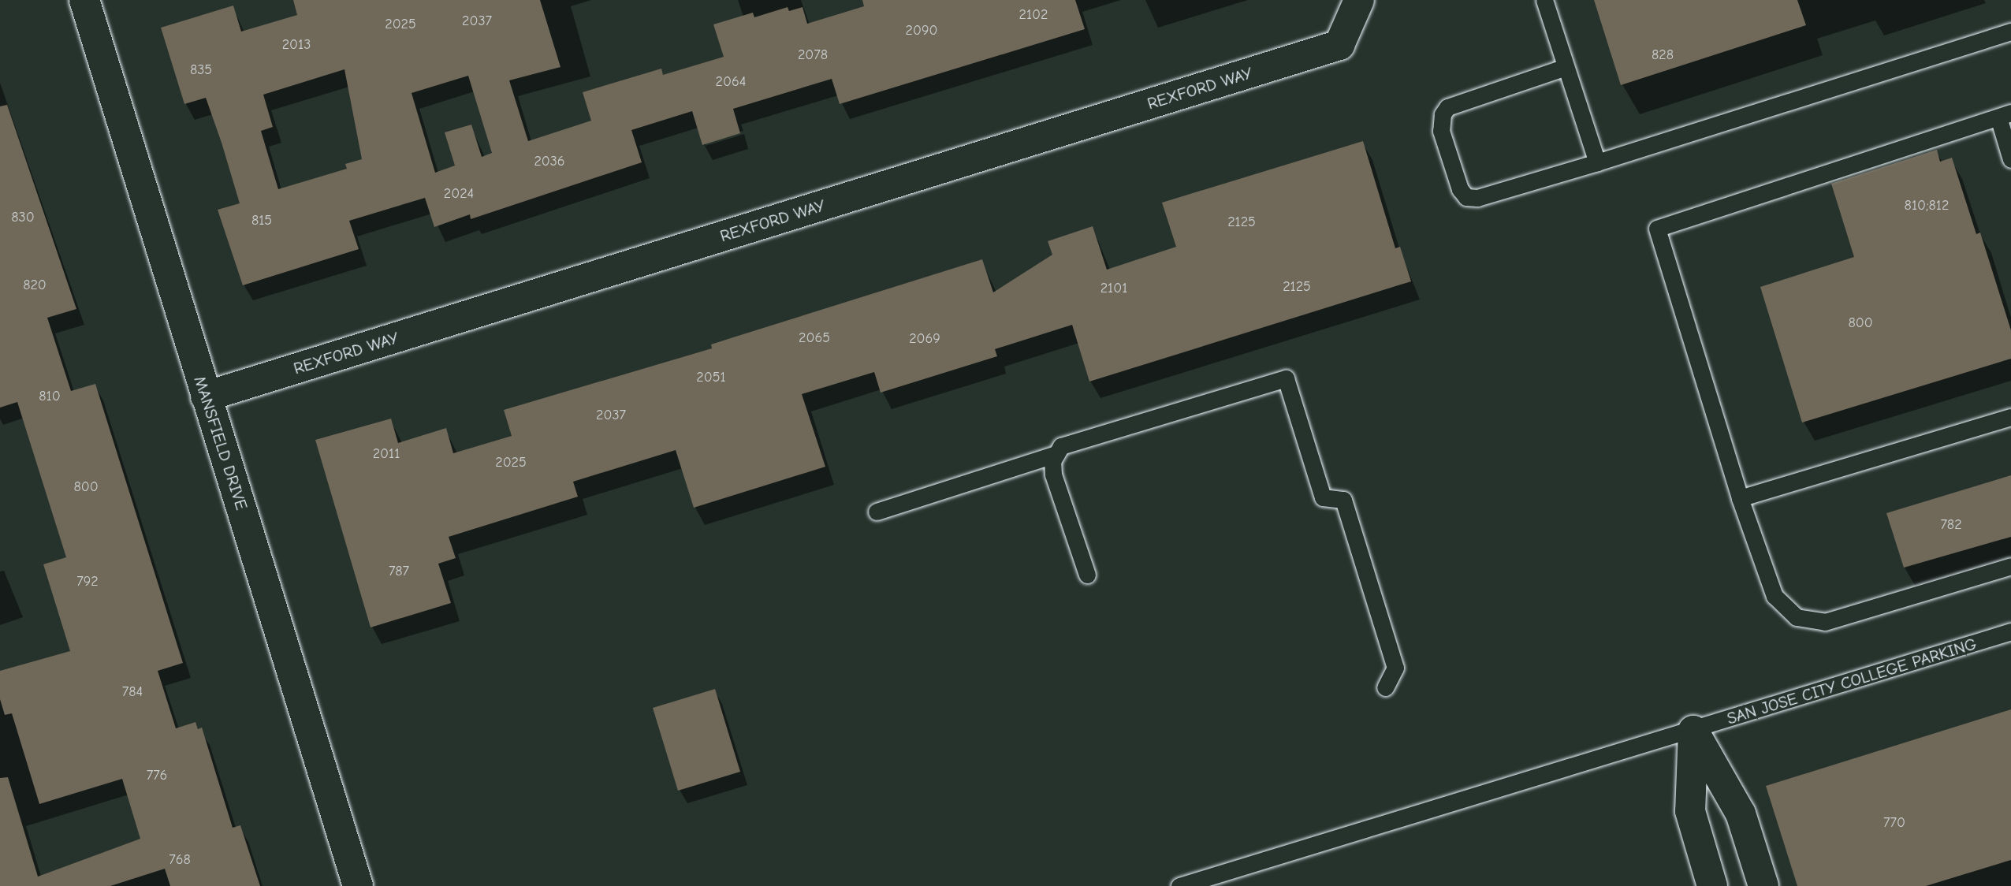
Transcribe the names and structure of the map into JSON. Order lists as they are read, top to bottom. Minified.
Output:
{"streets":{"street":["REXFORD WAY","MANSFIELD DRIVE"],"lane":["SAN JOSE CITY COLLEGE PARKING"]},"crossings":[["REXFORD WAY","MANSFIELD DRIVE"]],"house_numbers":["2102","2037","2025","2090","2013","2078","828","835","2064","2036","2024","810;812","830","815","2125","820","2125","2101","800","2065","2069","2051","810","2037","2011","2025","800","782","787","792","784","776","770","768"]}
